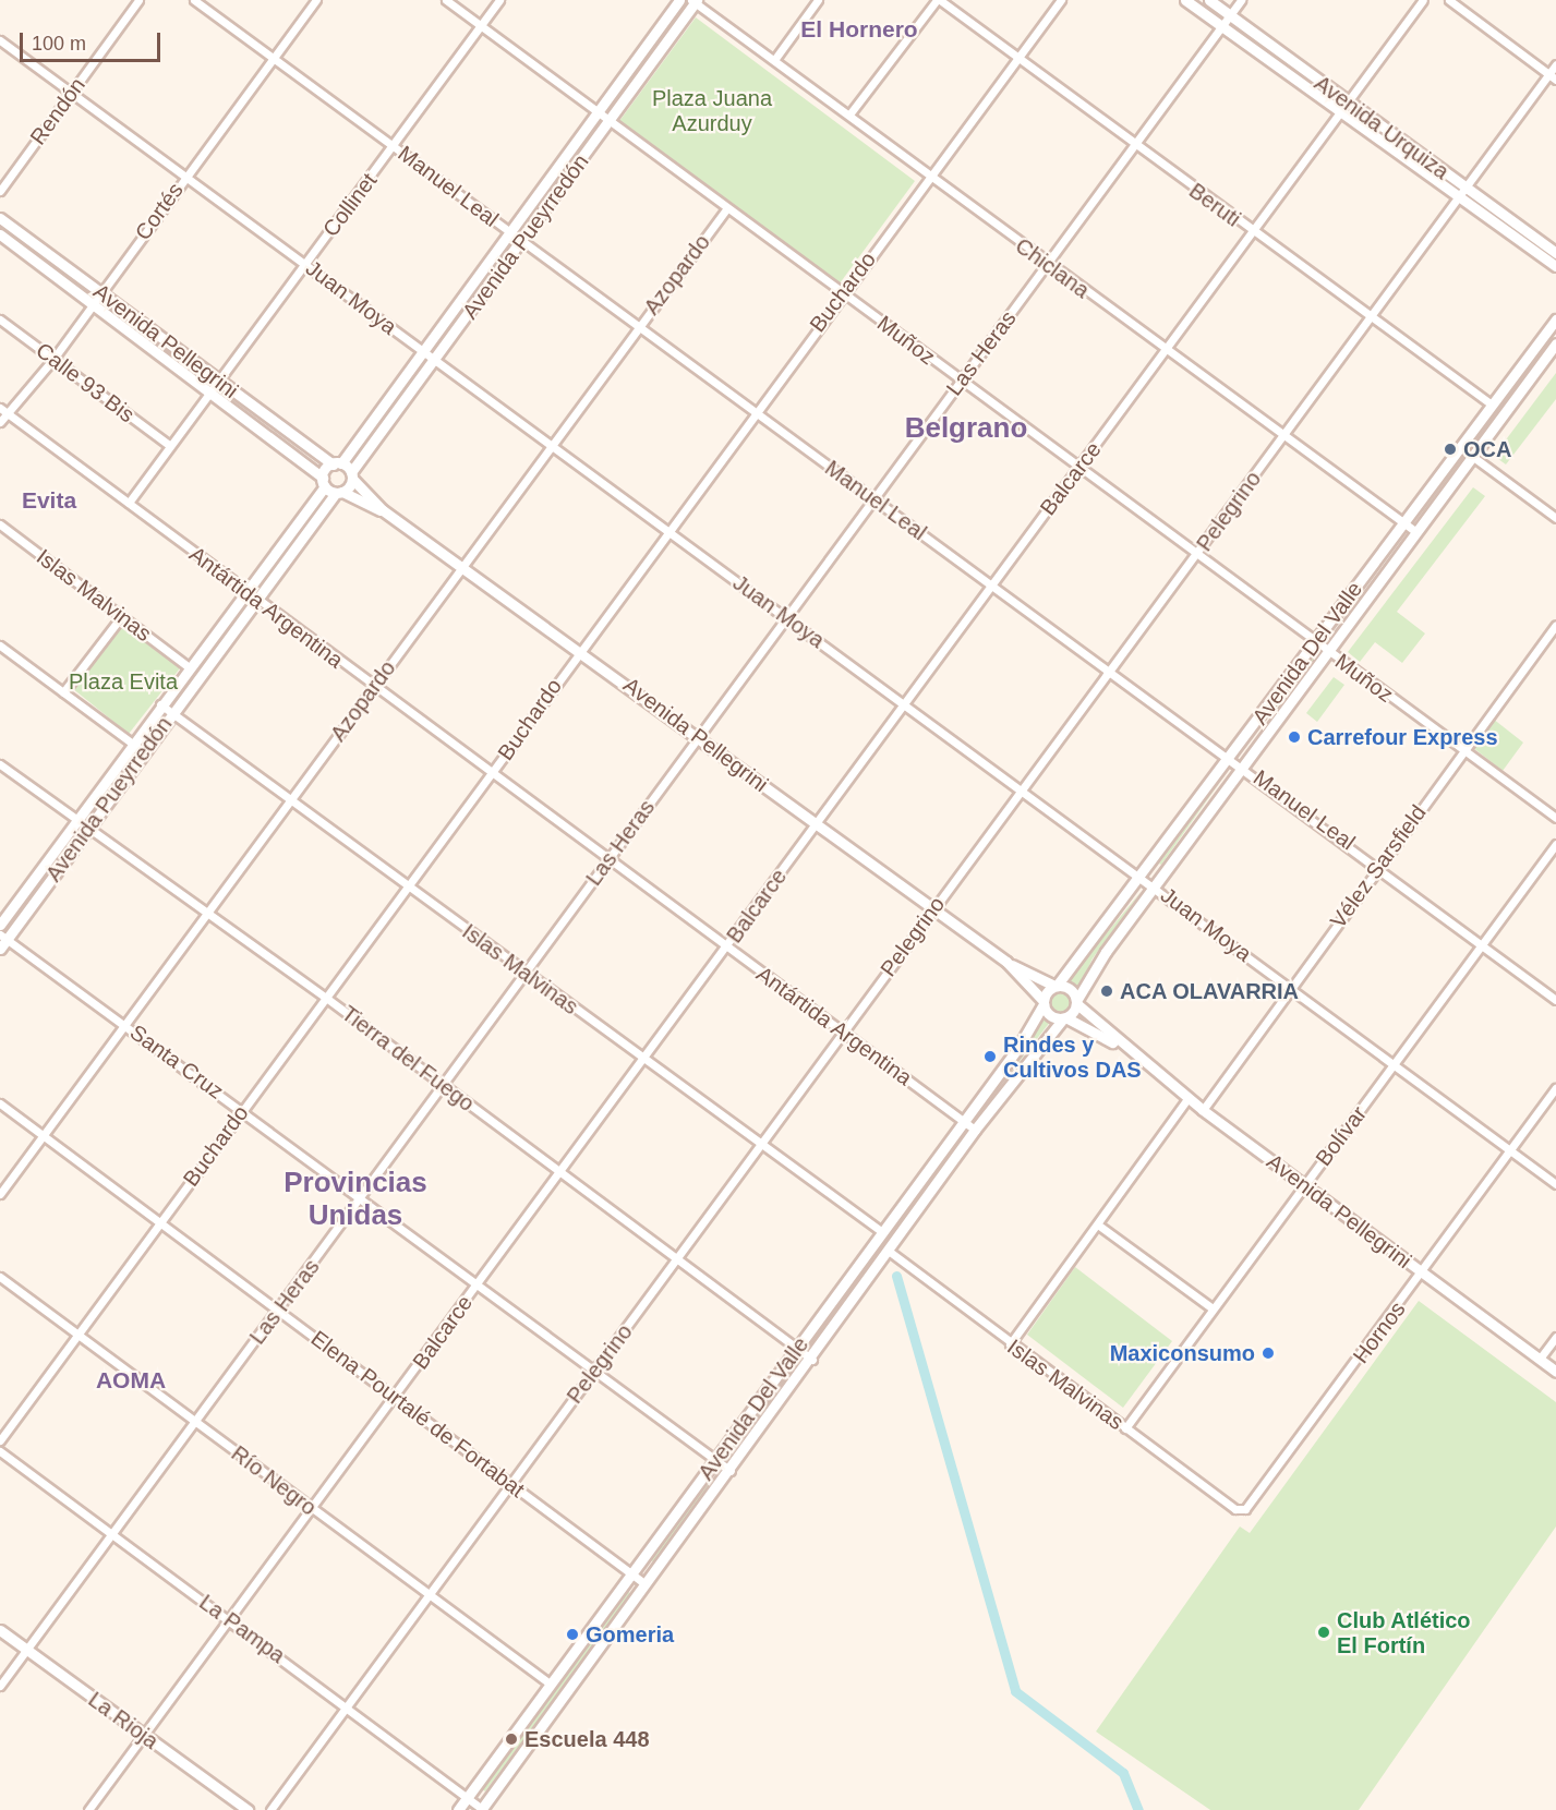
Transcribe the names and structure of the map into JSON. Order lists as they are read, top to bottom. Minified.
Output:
{"streets":{"main road":["Avenida Urquiza","Avenida Pueyrredón","Avenida Pellegrini","Avenida Del Valle","La Rioja"],"street":["Rendón","Manuel Leal","Collinet","Beruti","Cortés","Chiclana","Azopardo","Buchardo","Juan Moya","Muñoz","Las Heras","Calle 93 Bis","Balcarce","Pelegrino","Islas Malvinas","Antártida Argentina","Vélez Sarsfield","Tierra del Fuego","Santa Cruz","Bolívar","Hornos","Elena Pourtalé de Fortabat","Río Negro","La Pampa"]},"crossings":[["Rendón","Juan Moya"],["Avenida Urquiza","Las Heras"],["Avenida Urquiza","Balcarce"],["Avenida Urquiza","Pelegrino"],["Manuel Leal","Collinet"],["Manuel Leal","Cortés"],["Manuel Leal","Avenida Pueyrredón"],["Manuel Leal","Azopardo"],["Manuel Leal","Buchardo"],["Manuel Leal","Las Heras"],["Manuel Leal","Balcarce"],["Manuel Leal","Pelegrino"],["Manuel Leal","Avenida Del Valle"],["Manuel Leal","Vélez Sarsfield"],["Manuel Leal","Bolívar"],["Collinet","Juan Moya"],["Collinet","Muñoz"],["Collinet","Avenida Pellegrini"],["Collinet","Calle 93 Bis"],["Collinet","Antártida Argentina"],["Beruti","Buchardo"],["Beruti","Las Heras"],["Beruti","Balcarce"],["Beruti","Pelegrino"],["Beruti","Avenida Del Valle"],["Cortés","Juan Moya"],["Cortés","Avenida Pellegrini"],["Cortés","Calle 93 Bis"],["Cortés","Antártida Argentina"],["Avenida Pueyrredón","Chiclana"],["Avenida Pueyrredón","Juan Moya"],["Avenida Pueyrredón","Muñoz"],["Avenida Pueyrredón","Avenida Pellegrini"],["Avenida Pueyrredón","Islas Malvinas"],["Avenida Pueyrredón","Antártida Argentina"],["Avenida Pueyrredón","Tierra del Fuego"],["Avenida Pueyrredón","Santa Cruz"],["Chiclana","Buchardo"],["Chiclana","Las Heras"],["Chiclana","Balcarce"],["Chiclana","Pelegrino"],["Chiclana","Avenida Del Valle"],["Azopardo","Juan Moya"],["Azopardo","Muñoz"],["Azopardo","Avenida Pellegrini"],["Azopardo","Islas Malvinas"],["Azopardo","Antártida Argentina"],["Azopardo","Tierra del Fuego"],["Azopardo","Santa Cruz"],["Azopardo","Elena Pourtalé de Fortabat"],["Buchardo","Juan Moya"],["Buchardo","Muñoz"],["Buchardo","Avenida Pellegrini"],["Buchardo","Islas Malvinas"],["Buchardo","Antártida Argentina"],["Buchardo","Tierra del Fuego"],["Buchardo","Santa Cruz"],["Buchardo","Elena Pourtalé de Fortabat"],["Buchardo","Río Negro"],["Juan Moya","Las Heras"],["Juan Moya","Balcarce"],["Juan Moya","Pelegrino"],["Juan Moya","Avenida Del Valle"],["Juan Moya","Vélez Sarsfield"],["Juan Moya","Bolívar"],["Juan Moya","Hornos"],["Muñoz","Las Heras"],["Muñoz","Balcarce"],["Muñoz","Pelegrino"],["Muñoz","Avenida Del Valle"],["Muñoz","Vélez Sarsfield"],["Avenida Pellegrini","Las Heras"],["Avenida Pellegrini","Balcarce"],["Avenida Pellegrini","Pelegrino"],["Avenida Pellegrini","Avenida Del Valle"],["Avenida Pellegrini","Vélez Sarsfield"],["Avenida Pellegrini","Bolívar"],["Avenida Pellegrini","Hornos"],["Las Heras","Islas Malvinas"],["Las Heras","Antártida Argentina"],["Las Heras","Tierra del Fuego"],["Las Heras","Santa Cruz"],["Las Heras","Elena Pourtalé de Fortabat"],["Las Heras","Río Negro"],["Las Heras","La Pampa"],["Las Heras","La Rioja"],["Balcarce","Islas Malvinas"],["Balcarce","Antártida Argentina"],["Balcarce","Tierra del Fuego"],["Balcarce","Santa Cruz"],["Balcarce","Elena Pourtalé de Fortabat"],["Balcarce","Río Negro"],["Balcarce","La Pampa"],["Balcarce","La Rioja"],["Pelegrino","Islas Malvinas"],["Pelegrino","Antártida Argentina"],["Pelegrino","Tierra del Fuego"],["Pelegrino","Santa Cruz"],["Pelegrino","Elena Pourtalé de Fortabat"],["Pelegrino","Río Negro"],["Pelegrino","La Pampa"],["Islas Malvinas","Avenida Del Valle"],["Islas Malvinas","Bolívar"],["Islas Malvinas","Hornos"],["Antártida Argentina","Avenida Del Valle"],["Avenida Del Valle","Tierra del Fuego"],["Avenida Del Valle","Santa Cruz"],["Avenida Del Valle","Elena Pourtalé de Fortabat"],["Avenida Del Valle","Río Negro"],["Avenida Del Valle","La Pampa"]],"districts":["El Hornero","Belgrano","Evita","Provincias Unidas","AOMA"],"parks":["Plaza Juana Azurduy","Plaza Evita"],"places":["OCA","Carrefour Express","ACA OLAVARRIA","Rindes y Cultivos DAS","Maxiconsumo","Club Atlético El Fortín","Gomeria","Escuela 448"],"scale_bar":"100 m"}
